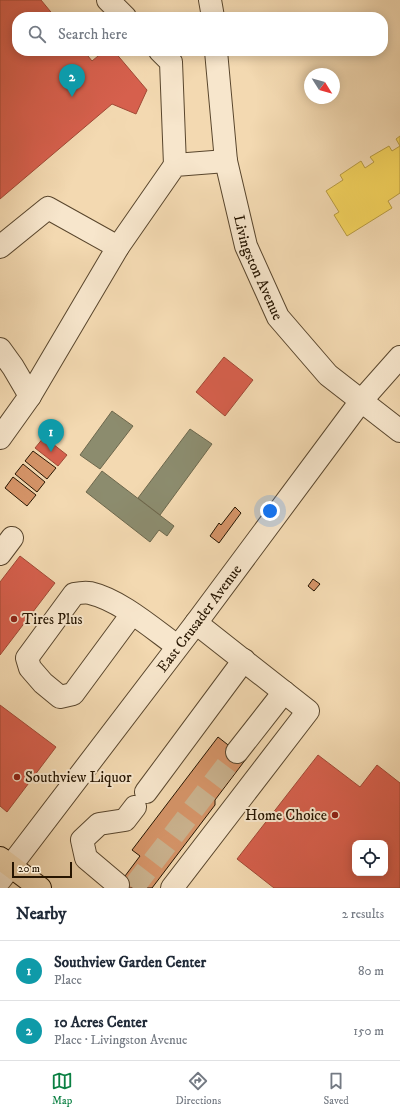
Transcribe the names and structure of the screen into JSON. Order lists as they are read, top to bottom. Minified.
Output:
{"streets":{"street":["Livingston Avenue","East Crusader Avenue"]},"crossings":[["Livingston Avenue","East Crusader Avenue"]],"places":["Tires Plus","Southview Liquor","Home Choice"],"scale_bar":"20 m","north":"bottom right","page":{"search":"Search here","pins":["2","1"],"scale":"20 m","heading":["Nearby","2 results"],"list":[{"mark":"1","name":"Southview Garden Center","note":"Place","value":"80 m"},{"mark":"2","name":"10 Acres Center","note":"Place · Livingston Avenue","value":"150 m"}],"nav":["Map","Directions","Saved"]}}
